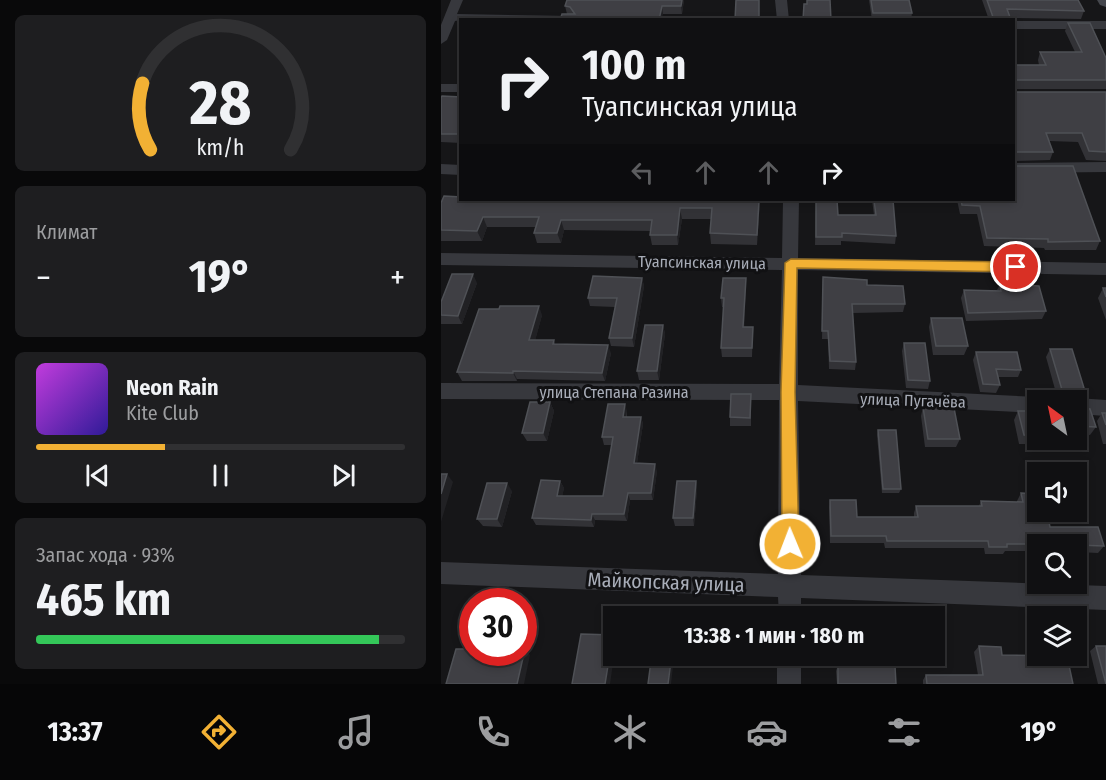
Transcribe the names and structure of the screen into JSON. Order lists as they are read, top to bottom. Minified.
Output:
{"streets":{"street":["Туапсинская улица","улица Степана Разина","улица Пугачёва","Майкопская улица"]},"crossings":[["улица Степана Разина","улица Пугачёва"]],"north":"top left","page":{"turn":["100 m","Туапсинская улица"],"tile":["Климат",["Запас хода · 93%","465 km"]],"heat":["−","19°","+"],"song":["Neon Rain","Kite Club"],"limit":"30","trip":"13:38 · 1 мин · 180 m","tabs":["13:37","19°"],"gauge":["28","km/h"]}}
